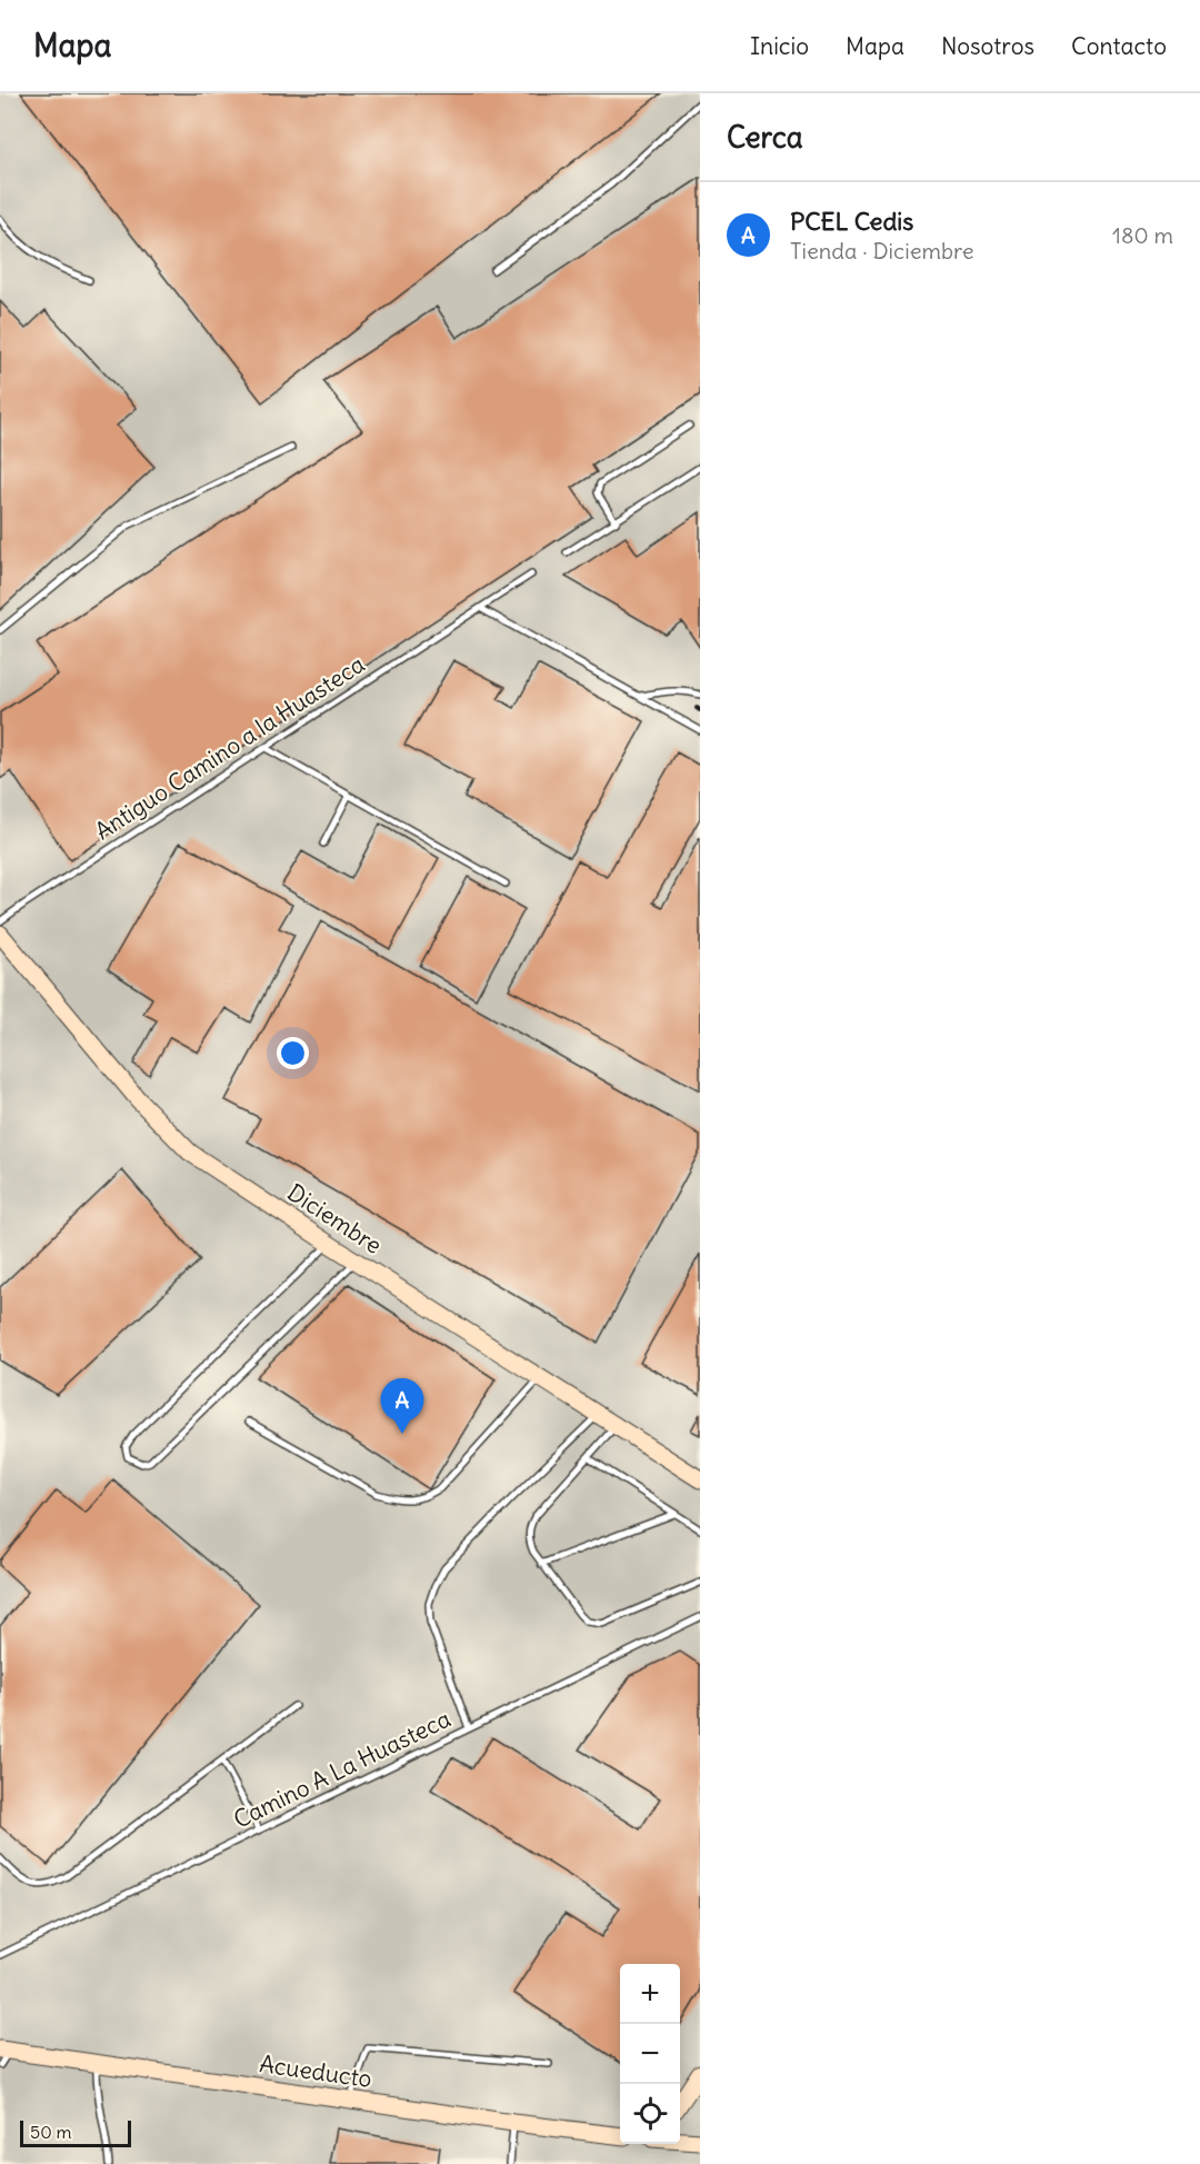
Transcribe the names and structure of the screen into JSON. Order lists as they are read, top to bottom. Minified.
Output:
{"streets":{"street":["Diciembre","Acueducto"],"lane":["Antiguo Camino a la Huasteca","Camino A La Huasteca"]},"scale_bar":"50 m","page":{"header":"Mapa","nav":["Inicio","Mapa","Nosotros","Contacto"],"heading":"Cerca","list":[{"mark":"A","name":"PCEL Cedis","note":"Tienda · Diciembre","value":"180 m"}],"pins":"A","map_buttons":["+","−"],"scale":"50 m"}}
